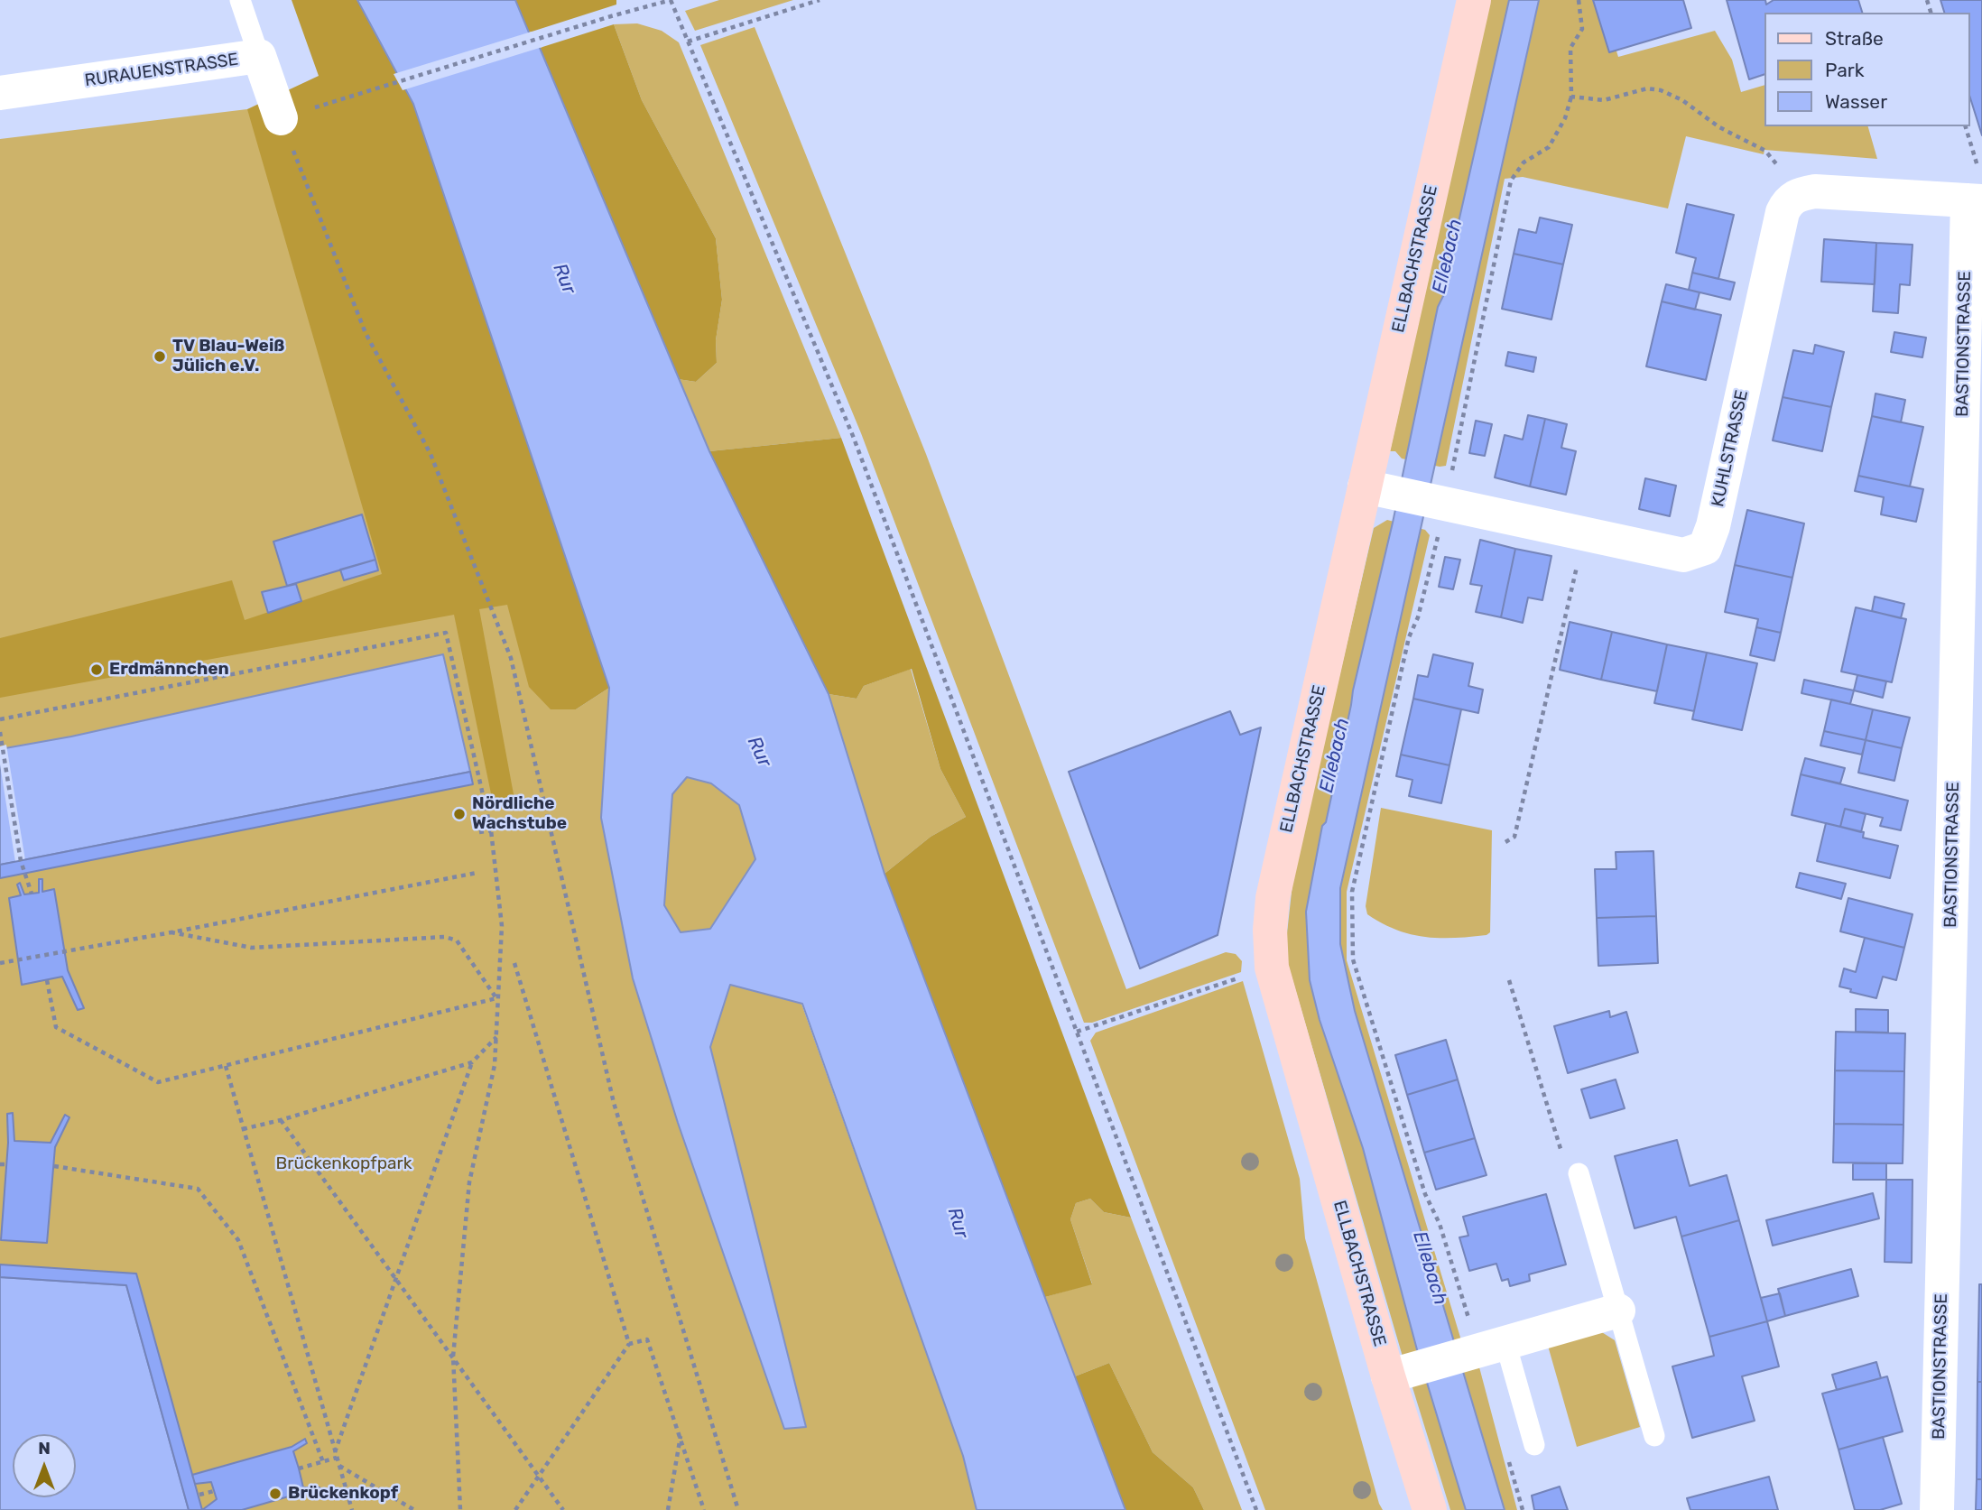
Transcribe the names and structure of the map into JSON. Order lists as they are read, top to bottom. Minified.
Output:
{"streets":{"main road":["ELLBACHSTRASSE"],"street":["RURAUENSTRASSE","BASTIONSTRASSE","KUHLSTRASSE"]},"crossings":[["ELLBACHSTRASSE","KUHLSTRASSE"]],"water":["Ellebach","Rur"],"parks":["Brückenkopfpark"],"places":["TV Blau-Weiß Jülich e.V.","Erdmännchen","Nördliche Wachstube","Brückenkopf"],"legend":["Straße","Park","Wasser"],"north":"top"}
